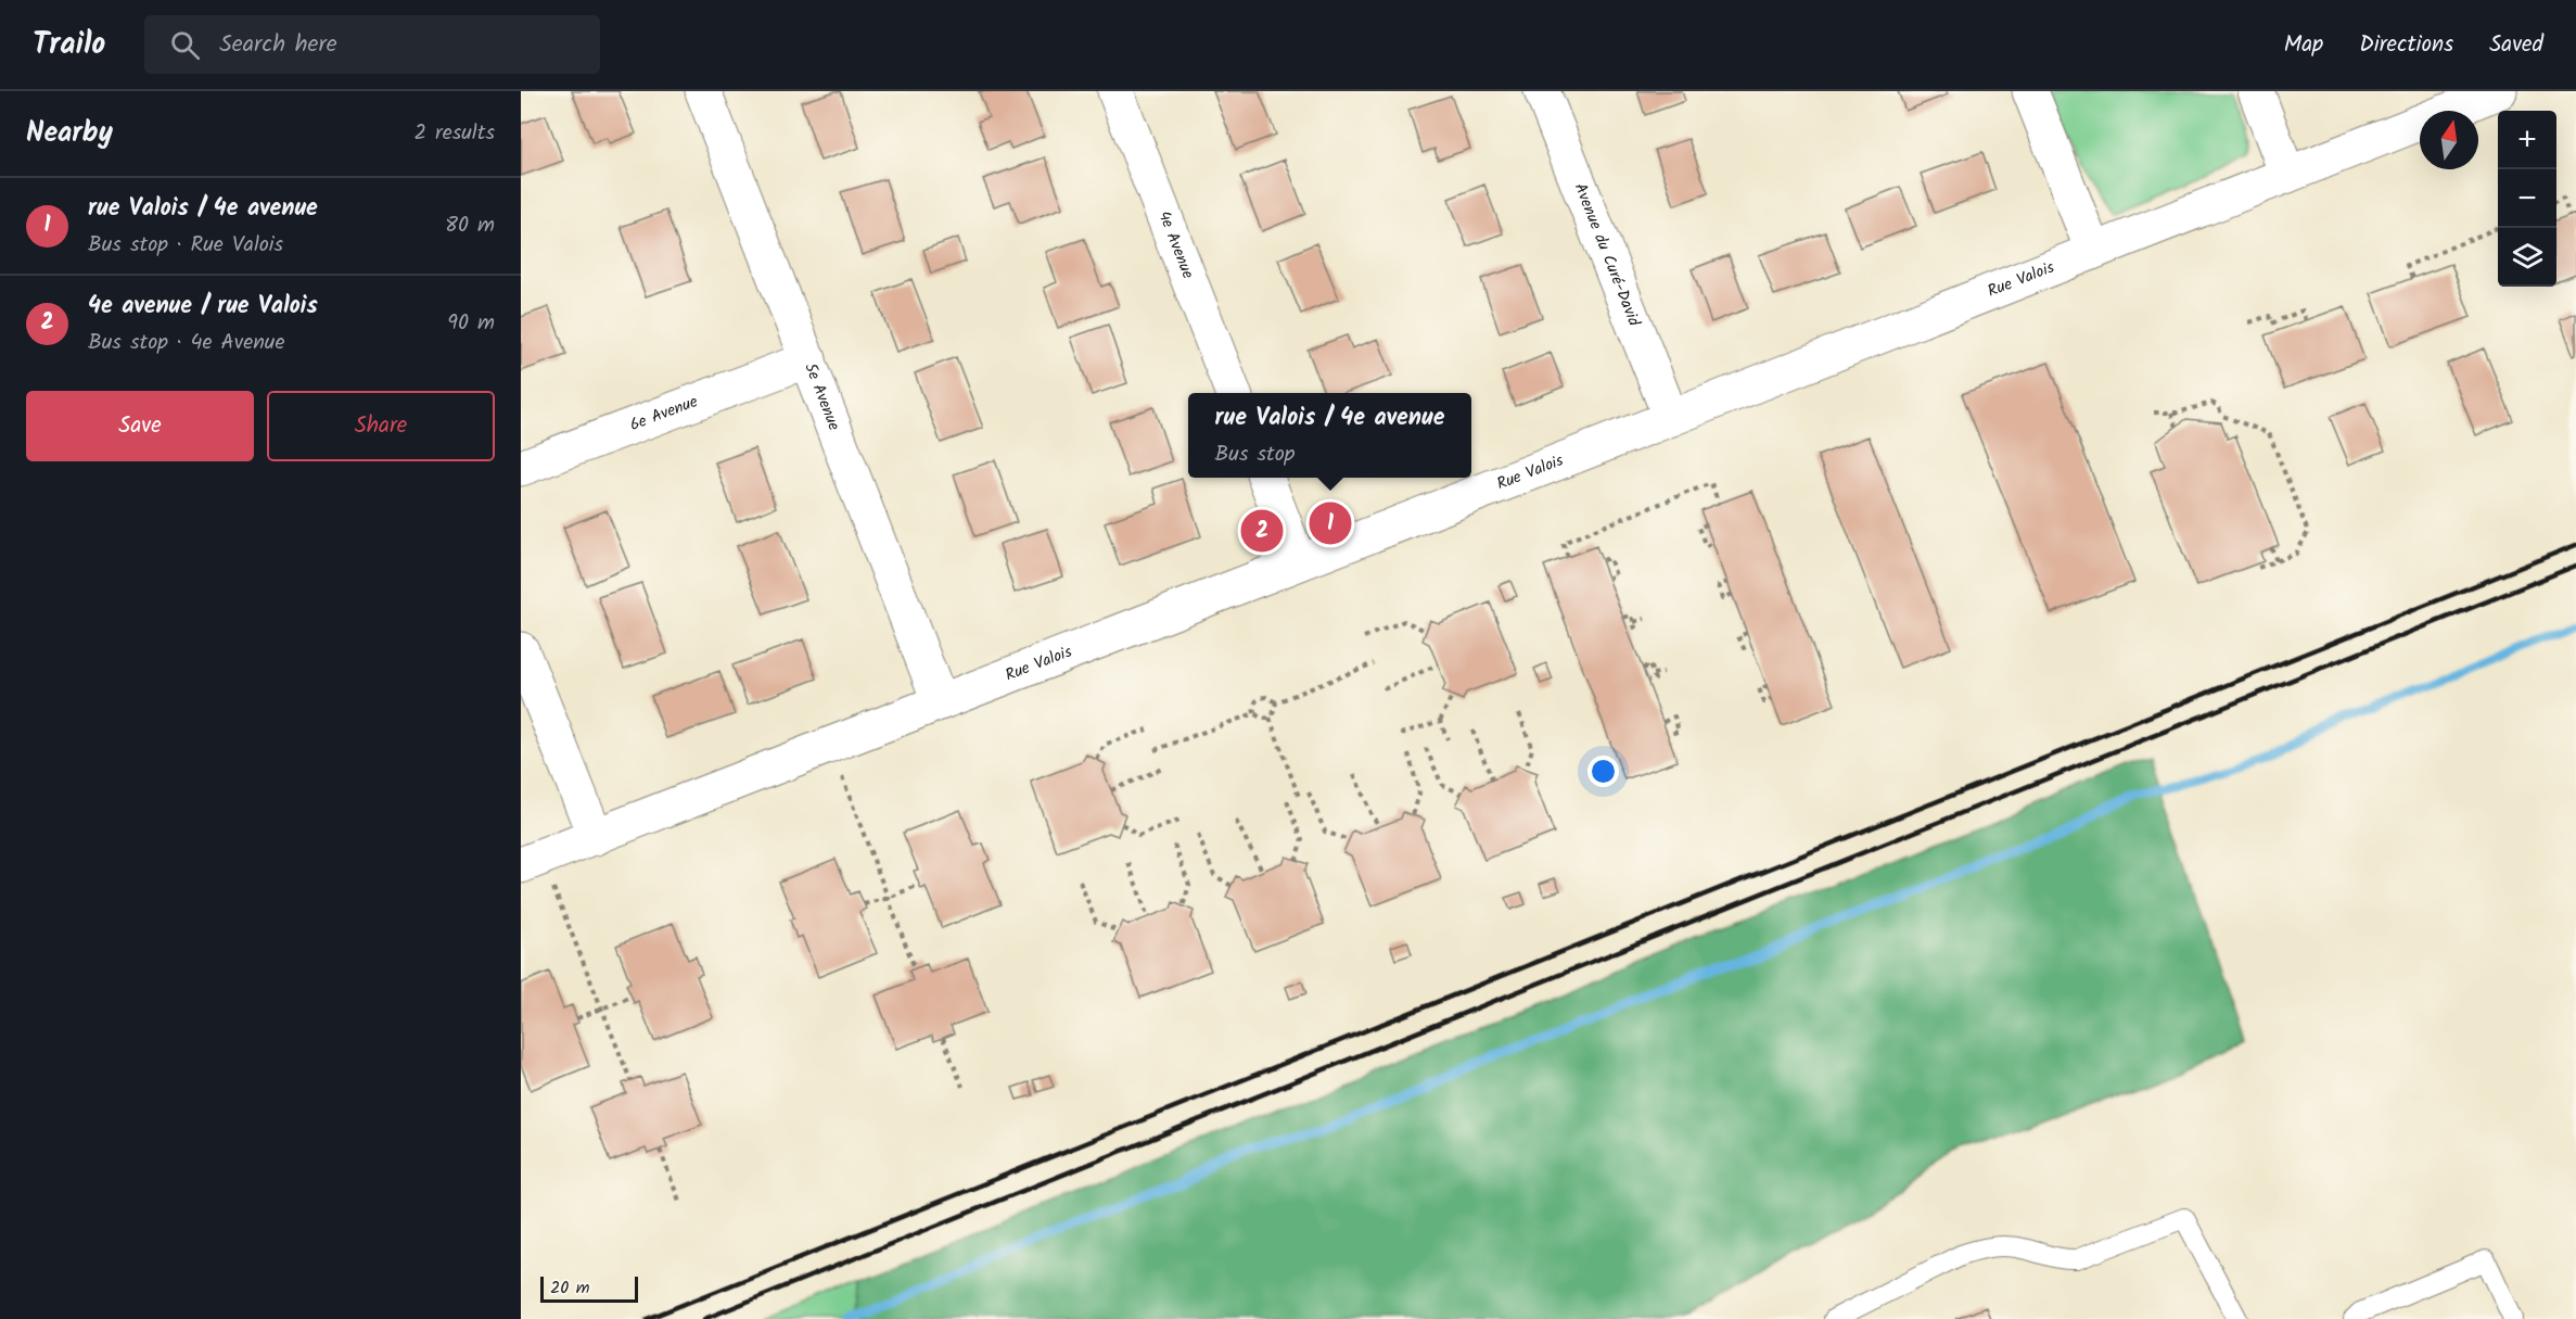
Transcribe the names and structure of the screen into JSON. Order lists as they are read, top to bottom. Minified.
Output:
{"streets":{"street":["4e Avenue","Avenue du Curé-David","Rue Valois","5e Avenue","6e Avenue"]},"crossings":[["Avenue du Curé-David","Rue Valois"],["Rue Valois","5e Avenue"],["5e Avenue","6e Avenue"]],"scale_bar":"20 m","north":"top","page":{"header":"Trailo","search":"Search here","nav":["Map","Directions","Saved"],"heading":["Nearby","2 results"],"map_buttons":["+","−"],"list":[{"mark":"1","name":"rue Valois / 4e avenue","note":"Bus stop · Rue Valois","value":"80 m"},{"mark":"2","name":"4e avenue / rue Valois","note":"Bus stop · 4e Avenue","value":"90 m"}],"buttons":["Save","Share"],"popup":["rue Valois / 4e avenue","Bus stop"],"pins":["1","2"],"scale":"20 m"}}
